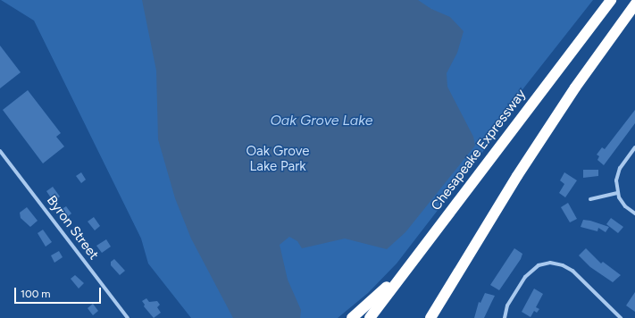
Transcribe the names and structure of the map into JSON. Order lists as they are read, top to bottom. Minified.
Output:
{"streets":{"highway":["Chesapeake Expressway"],"street":["Byron Street"]},"water":["Oak Grove Lake"],"parks":["Oak Grove Lake Park"],"scale_bar":"100 m"}
